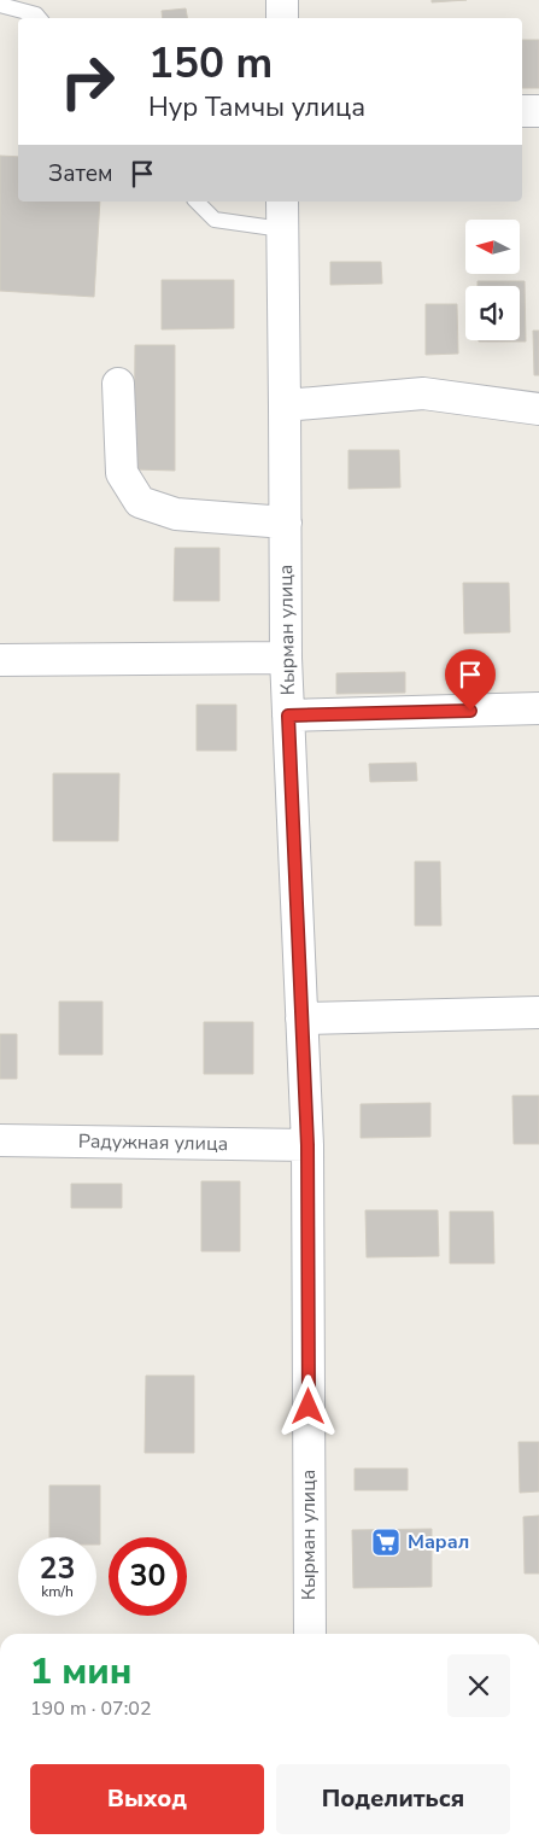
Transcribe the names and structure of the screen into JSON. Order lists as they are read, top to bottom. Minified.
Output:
{"streets":{"street":["Кырман улица","Радужная улица"]},"crossings":[["Кырман улица","Радужная улица"]],"places":{"supermarket":["Марал"]},"north":"left","page":{"turn":["150 m","Нур Тамчы улица"],"then":"Затем","speed":"23 km/h","limit":"30","heading":["1 мин","190 m · 07:02"],"buttons":["Выход","Поделиться"]}}
